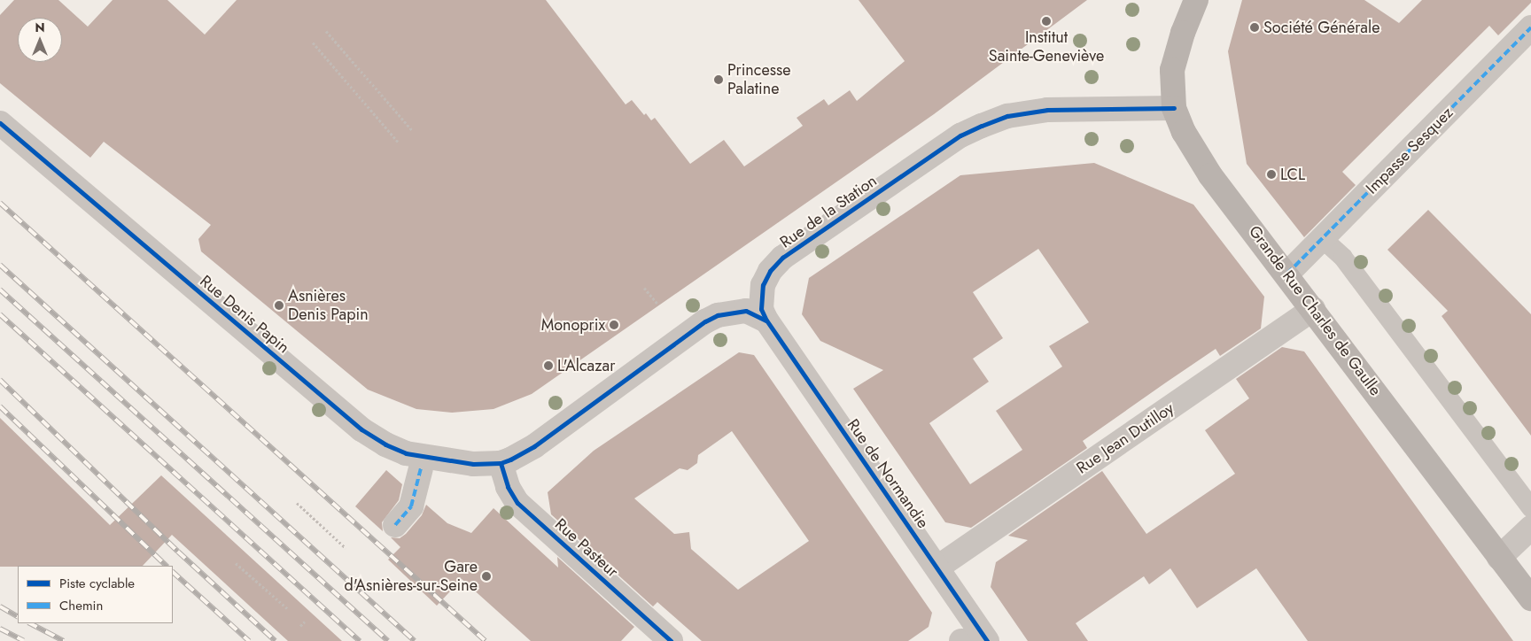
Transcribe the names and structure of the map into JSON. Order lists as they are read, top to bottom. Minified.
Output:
{"streets":{"main road":["Grande Rue Charles de Gaulle"],"street":["Impasse Sesquez","Rue de la Station","Rue Denis Papin","Rue Jean Dutilloy","Rue de Normandie","Rue Pasteur"]},"crossings":[["Impasse Sesquez","Grande Rue Charles de Gaulle"],["Rue de la Station","Grande Rue Charles de Gaulle"],["Rue de la Station","Rue de Normandie"],["Grande Rue Charles de Gaulle","Rue Jean Dutilloy"],["Rue Denis Papin","Rue Pasteur"],["Rue Jean Dutilloy","Rue de Normandie"]],"places":["Institut Sainte-Geneviève","Société Générale","Princesse Palatine","LCL","Asnières Denis Papin","Monoprix","L'Alcazar","Gare d'Asnières-sur-Seine"],"legend":["Piste cyclable","Chemin"],"north":"top"}
